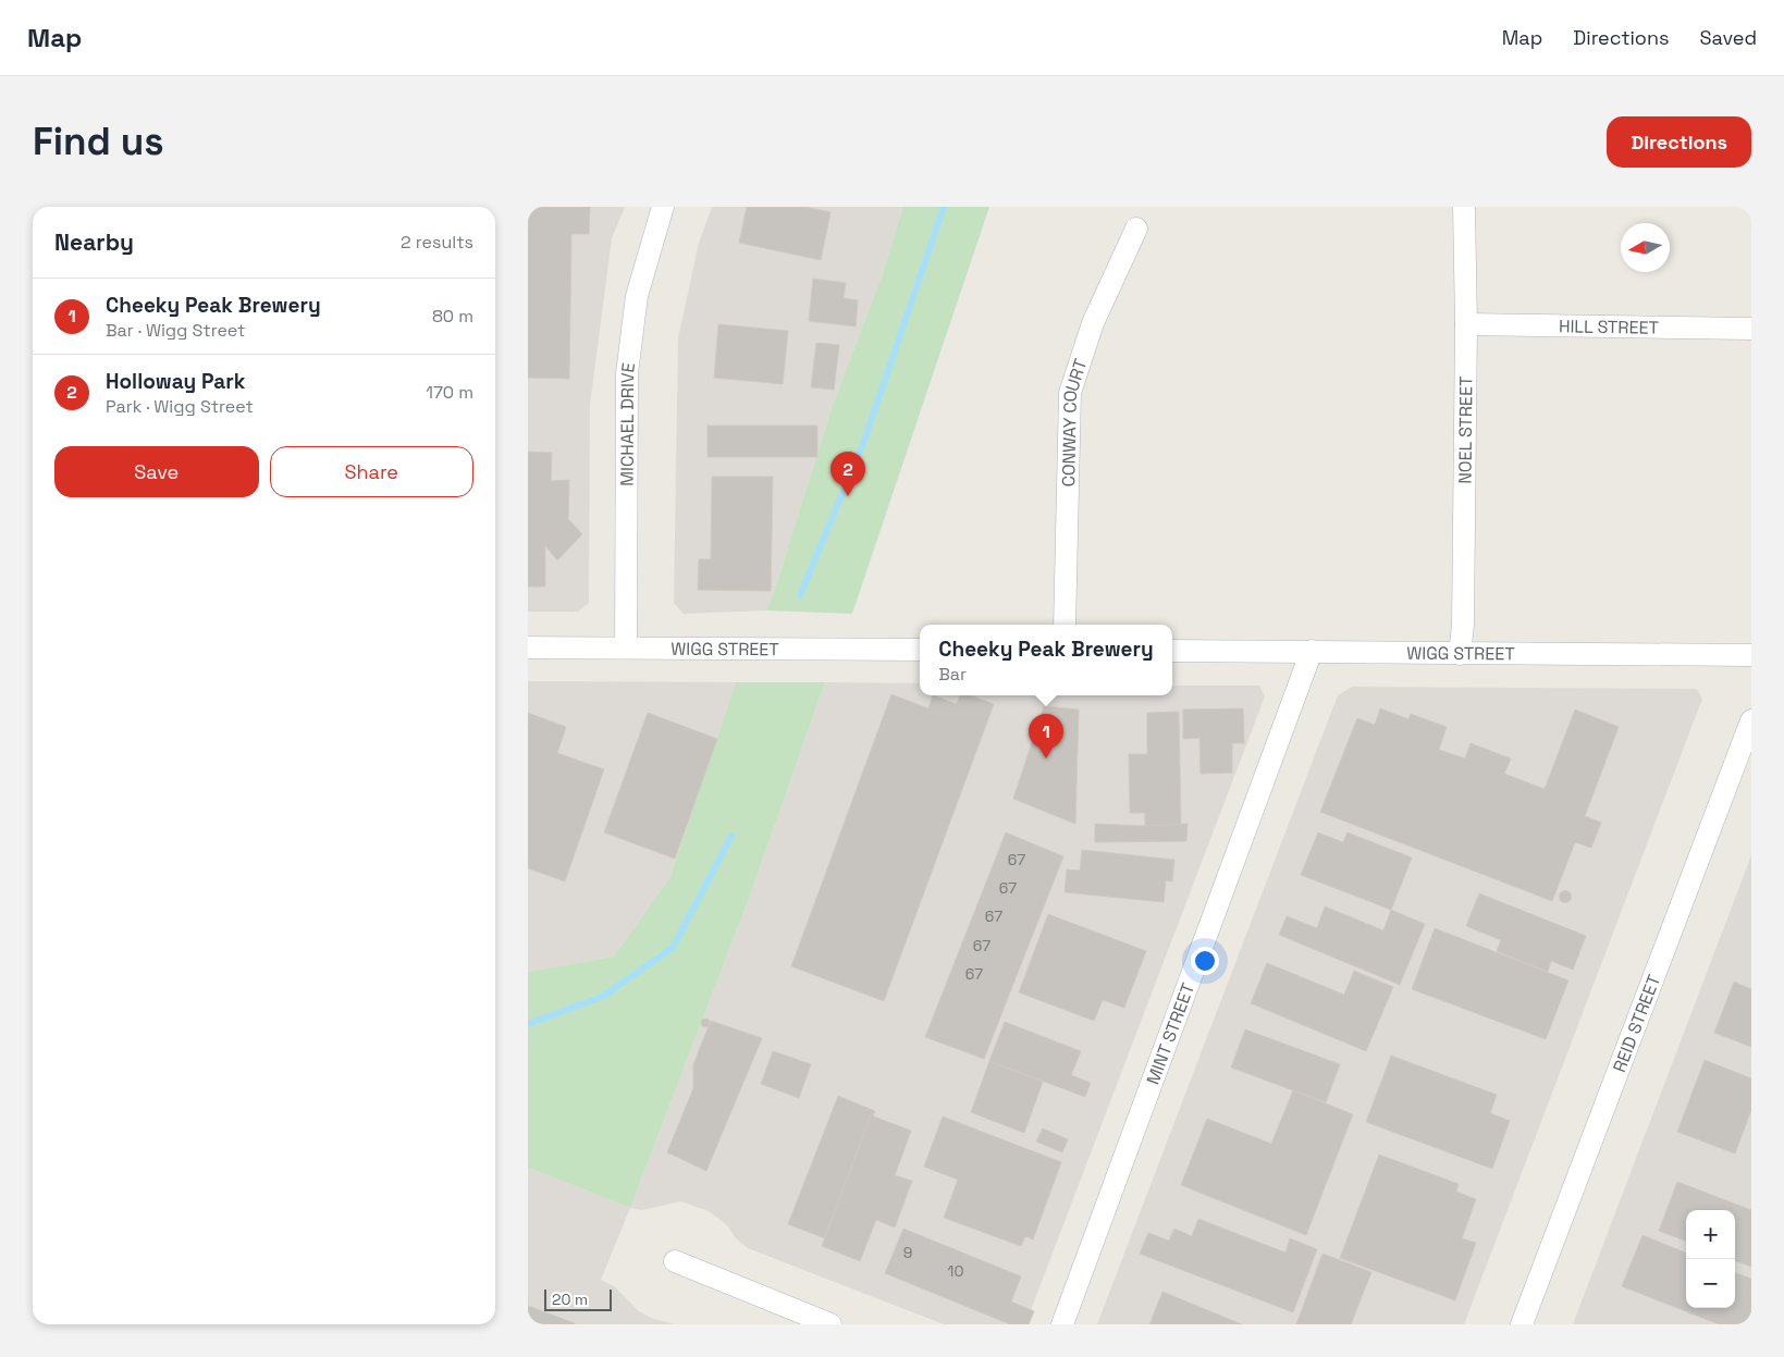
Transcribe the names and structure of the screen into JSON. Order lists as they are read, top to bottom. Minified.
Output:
{"streets":{"street":["HILL STREET","CONWAY COURT","MICHAEL DRIVE","NOEL STREET","WIGG STREET","REID STREET","MINT STREET"]},"crossings":[["HILL STREET","NOEL STREET"],["MICHAEL DRIVE","WIGG STREET"],["NOEL STREET","WIGG STREET"],["WIGG STREET","MINT STREET"]],"house_numbers":["67","67","67","67","67","9","10"],"scale_bar":"20 m","north":"left","page":{"header":"Map","nav":["Map","Directions","Saved"],"buttons":["Directions",["Save","Share"]],"title":"Find us","heading":["Nearby","2 results"],"list":[{"mark":"1","name":"Cheeky Peak Brewery","note":"Bar · Wigg Street","value":"80 m"},{"mark":"2","name":"Holloway Park","note":"Park · Wigg Street","value":"170 m"}],"pins":["2","1"],"popup":["Cheeky Peak Brewery","Bar"],"map_buttons":["+","−"],"scale":"20 m"}}
